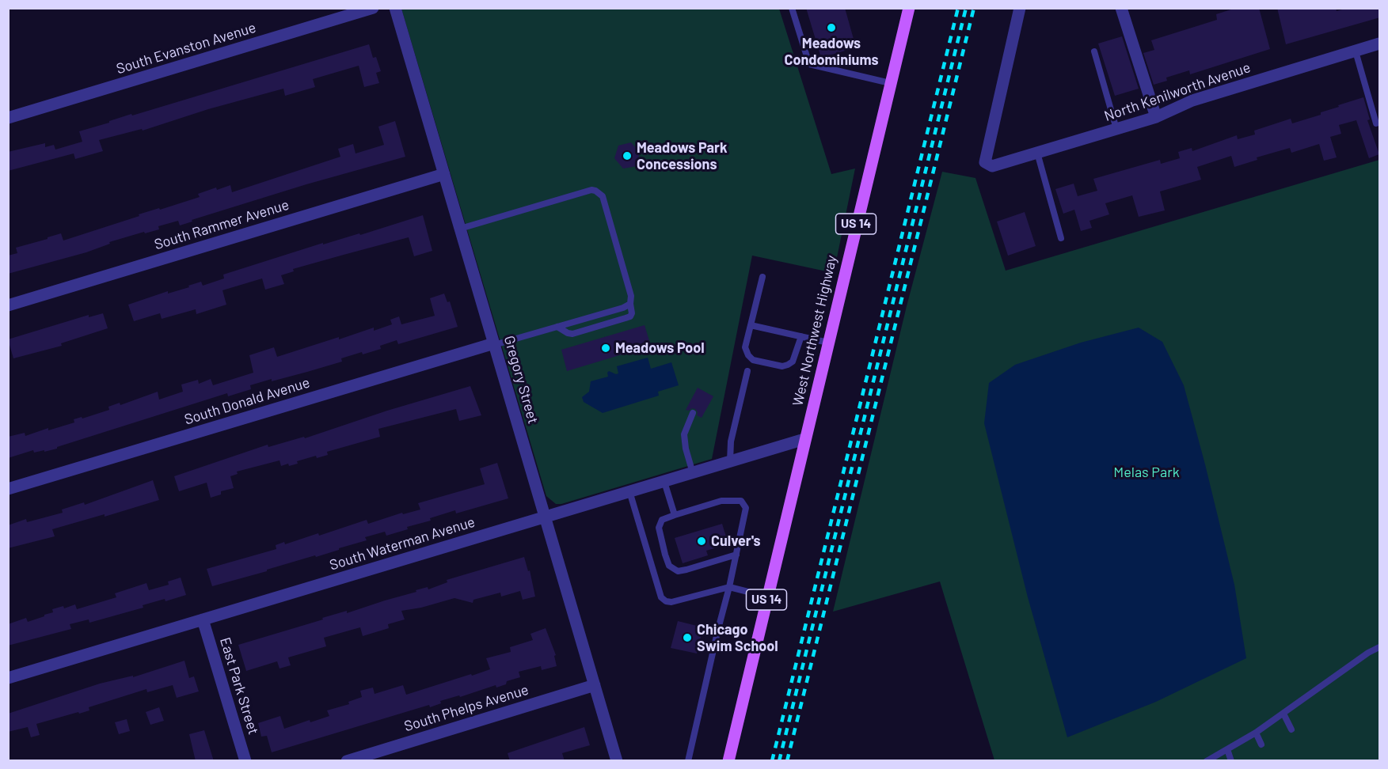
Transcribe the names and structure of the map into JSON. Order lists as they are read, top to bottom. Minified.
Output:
{"streets":{"main road":["US 14","West Northwest Highway"],"street":["South Evanston Avenue","North Kenilworth Avenue","South Rammer Avenue","Gregory Street","South Donald Avenue","South Waterman Avenue","East Park Street","South Phelps Avenue"]},"crossings":[["US 14","West Northwest Highway"],["US 14","South Waterman Avenue"],["South Rammer Avenue","Gregory Street"],["West Northwest Highway","South Waterman Avenue"],["Gregory Street","South Donald Avenue"],["Gregory Street","South Waterman Avenue"],["Gregory Street","South Phelps Avenue"],["South Waterman Avenue","East Park Street"]],"parks":["Melas Park"],"places":["Meadows Condominiums","Meadows Park Concessions","Meadows Pool","Culver's","Chicago Swim School"]}
